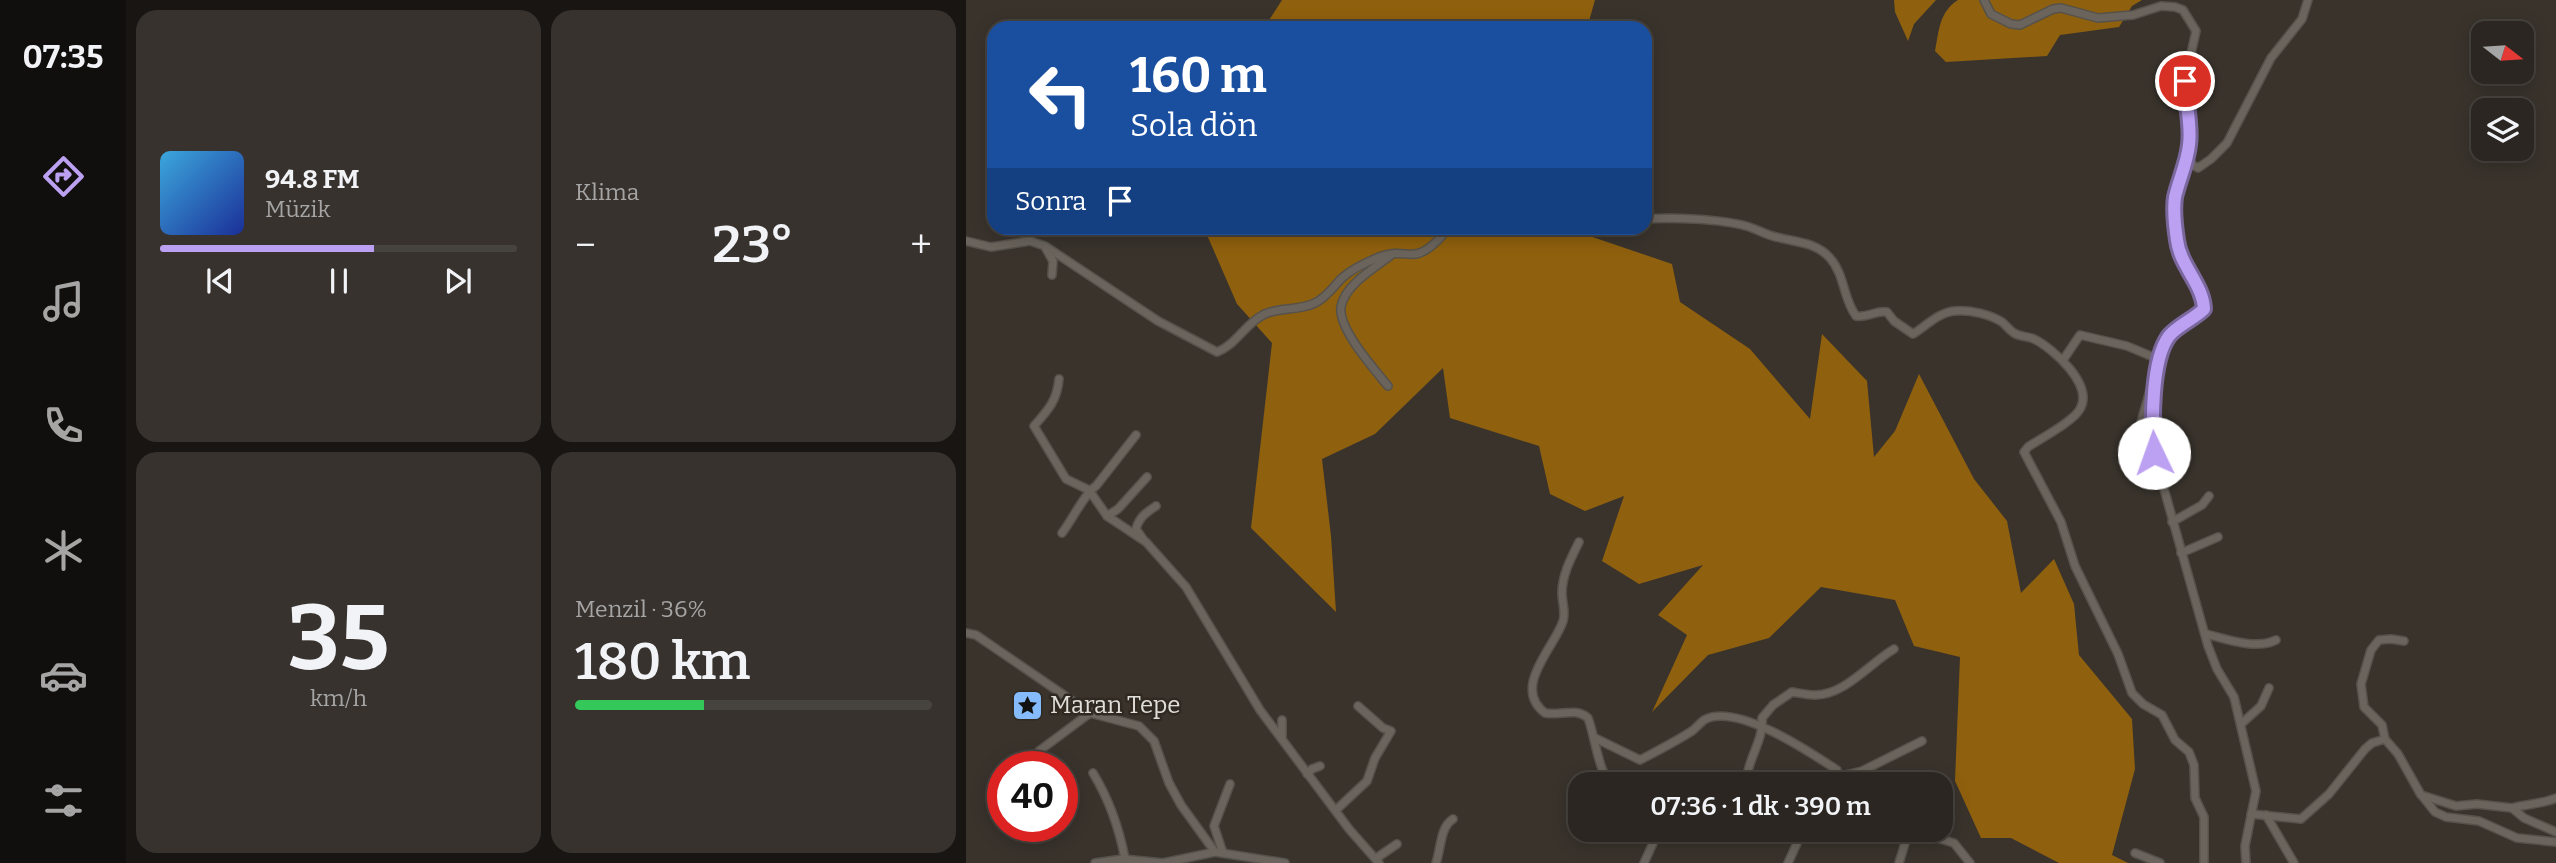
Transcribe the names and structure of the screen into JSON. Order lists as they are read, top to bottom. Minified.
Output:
{"places":{"place":["Maran Tepe"]},"north":"right","page":{"tabs":"07:35","tile":["Klima",["35","km/h"],["Menzil · 36%","180 km"]],"turn":["160 m","Sola dön"],"song":["94.8 FM","Müzik"],"then":"Sonra","heat":["−","23°","+"],"limit":"40","trip":"07:36 · 1 dk · 390 m"}}
